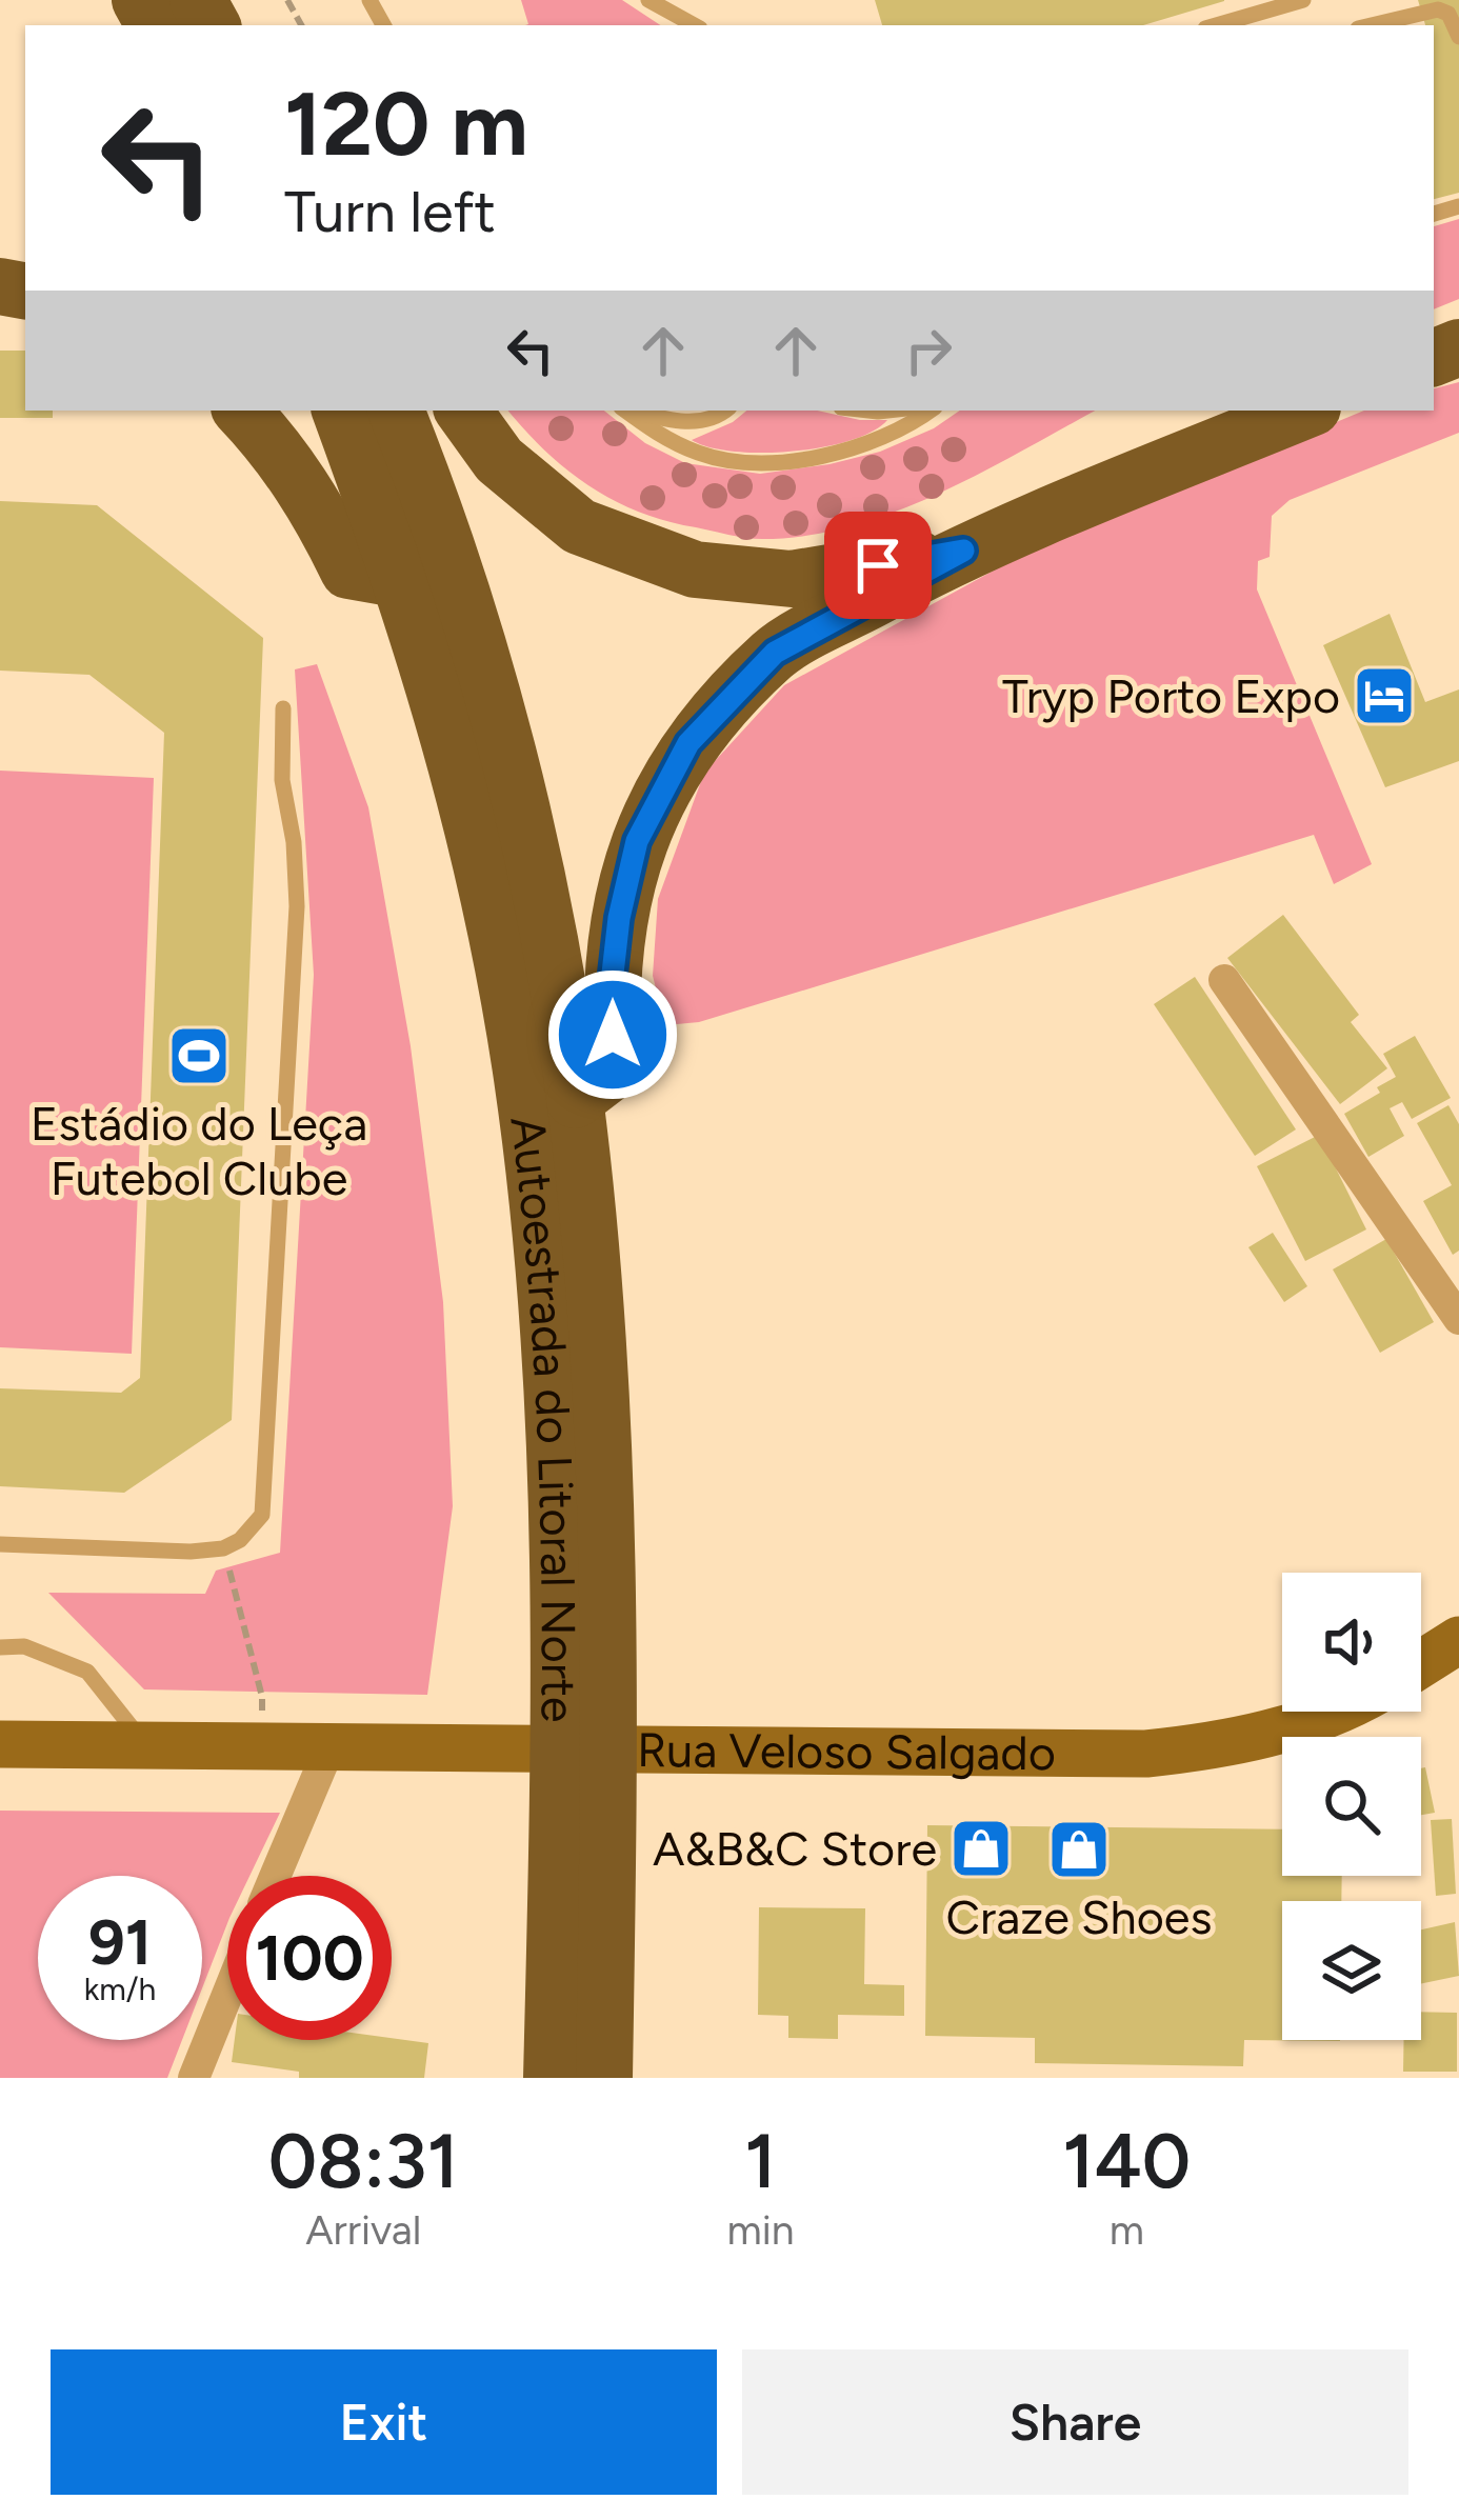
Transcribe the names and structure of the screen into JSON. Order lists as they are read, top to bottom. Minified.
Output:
{"streets":{"highway":["Autoestrada do Litoral Norte"],"main road":["Rua Veloso Salgado"]},"places":{"hotel":["Tryp Porto Expo"],"sports":["Estádio do Leça Futebol Clube"],"shop":["A&B&C Store","Craze Shoes"]},"page":{"turn":["120 m","Turn left"],"speed":"91 km/h","limit":"100","eta":["08:31","Arrival","1","min","140","m"],"buttons":["Exit","Share"]}}
